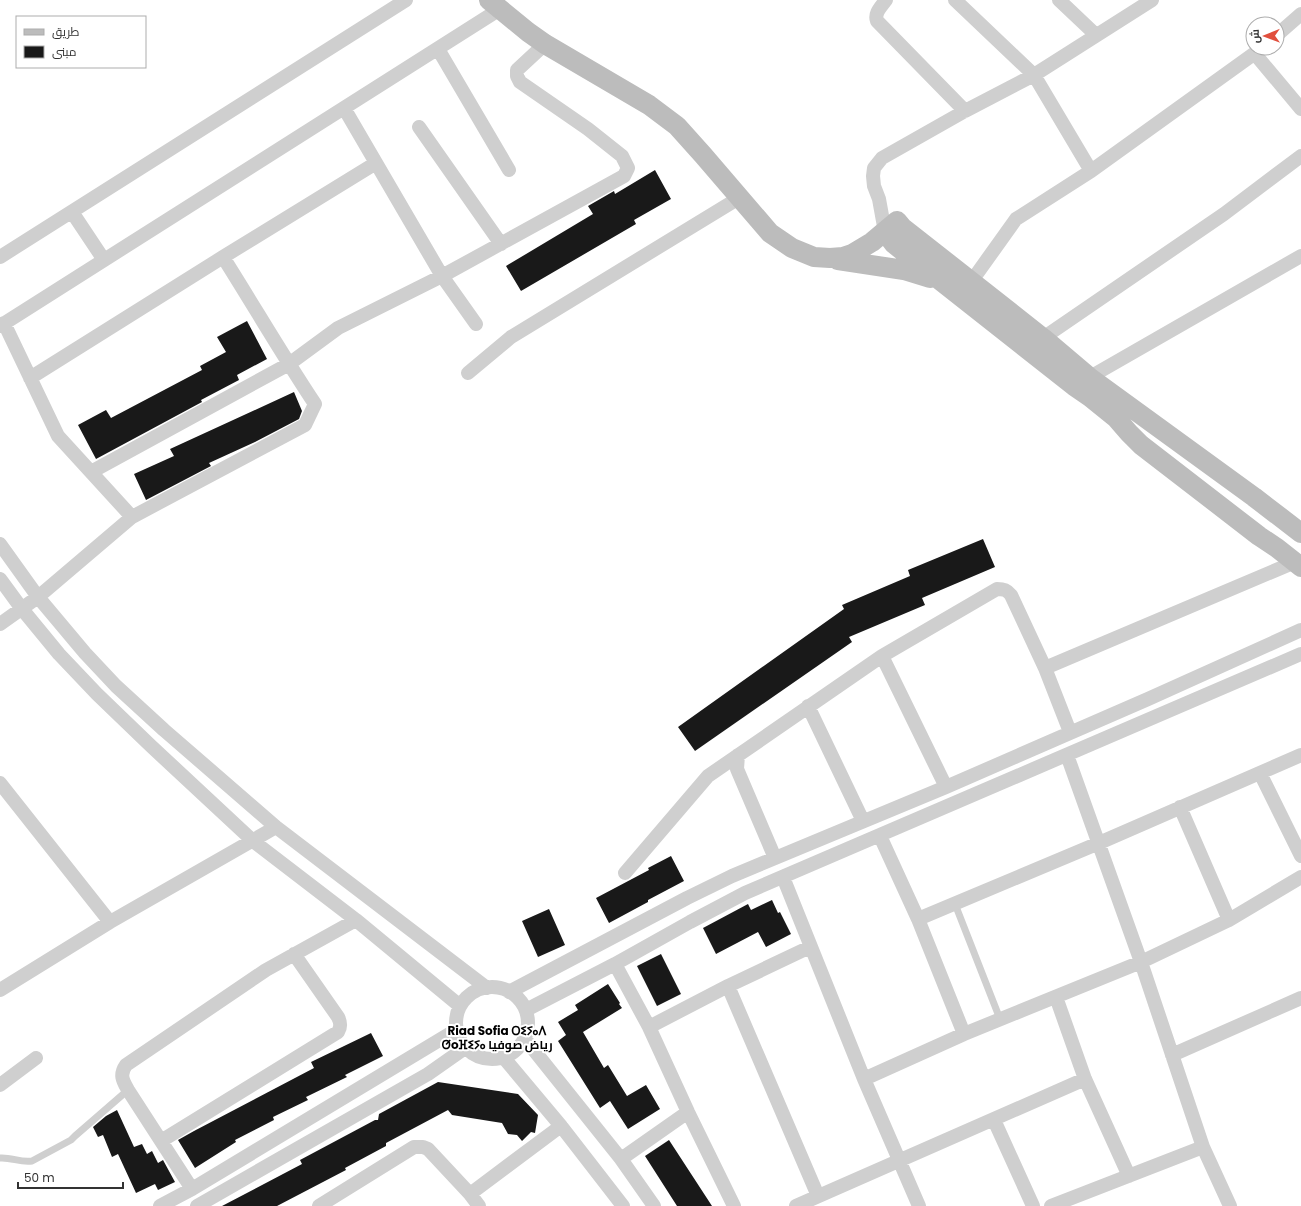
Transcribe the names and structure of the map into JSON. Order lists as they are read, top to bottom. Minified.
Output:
{"districts":["Riad Sofia ⵔⵉⵢⴰⴷ ⵚoⴼⵉⵢⴰ رياض صوفيا"],"legend":["طريق","مبنى"],"scale_bar":"50 m","north":"left"}
